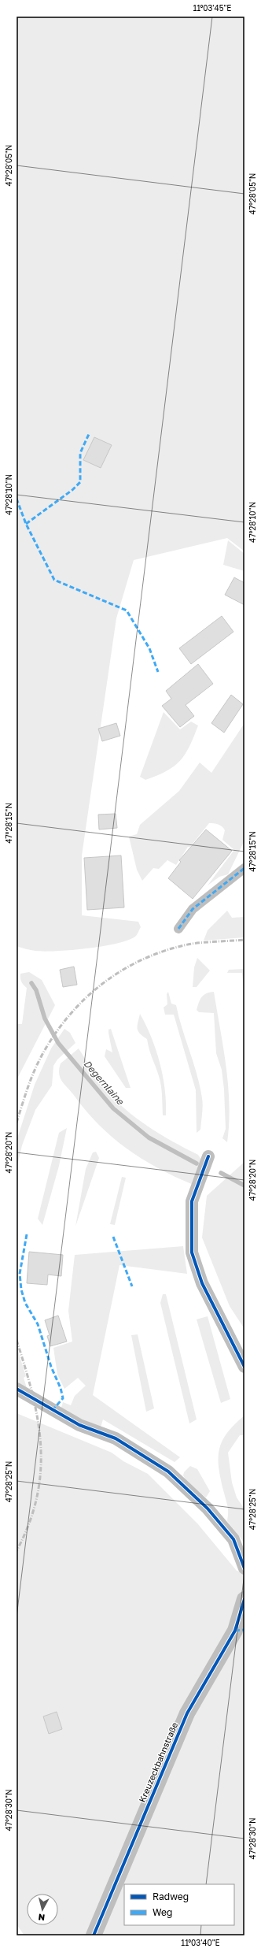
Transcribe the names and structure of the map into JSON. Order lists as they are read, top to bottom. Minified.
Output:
{"streets":{"street":["Kreuzeckbahnstraße"]},"water":["Degernlaine"],"legend":["Radweg","Weg"],"north":"bottom","coordinates":["11°03'45\"E","47°28'05\"N","47°28'10\"N","47°28'15\"N","47°28'20\"N","47°28'25\"N","47°28'30\"N","11°03'40\"E"]}
